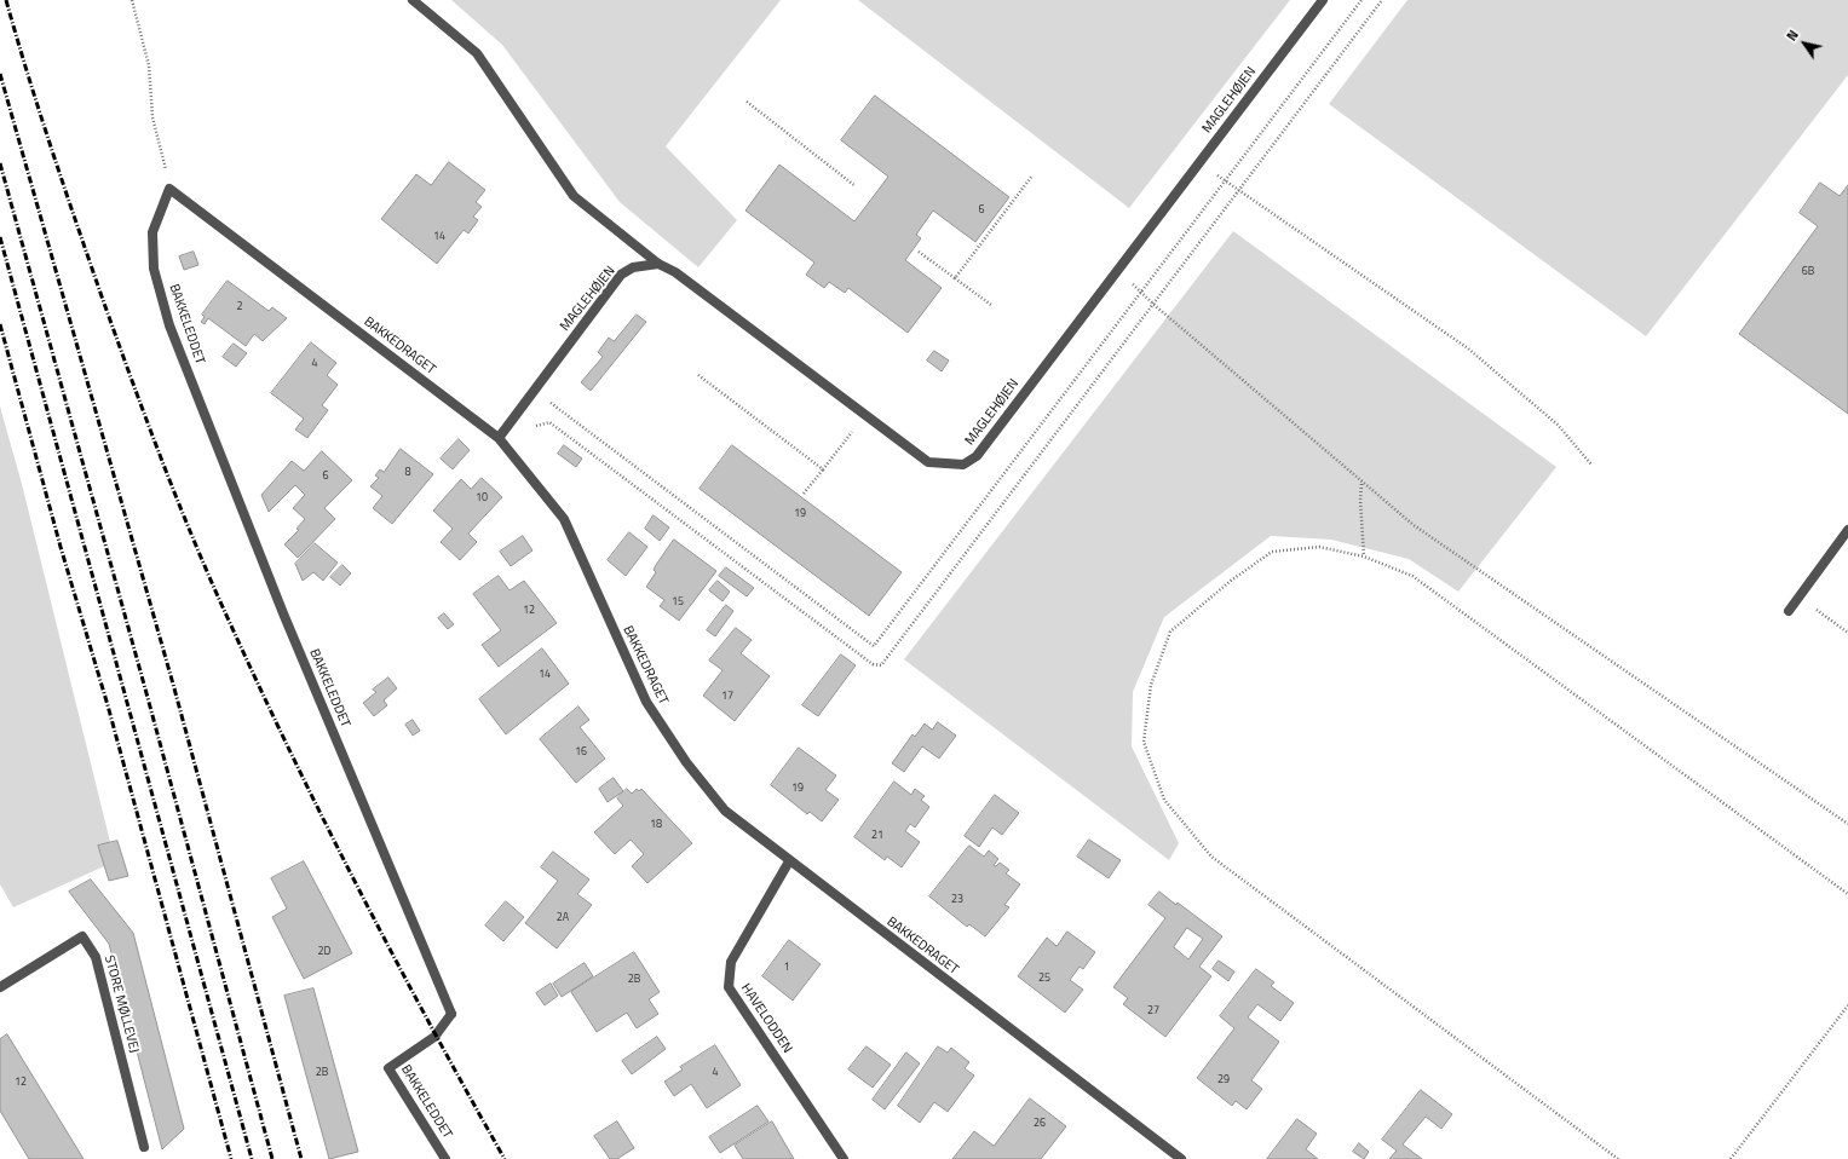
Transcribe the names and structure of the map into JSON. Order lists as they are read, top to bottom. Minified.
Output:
{"streets":{"street":["MAGLEHØJEN","BAKKELEDDET","BAKKEDRAGET","STORE MØLLEVEJ","HAVELODDEN"]},"crossings":[["MAGLEHØJEN","BAKKEDRAGET"],["BAKKELEDDET","BAKKEDRAGET"],["BAKKEDRAGET","HAVELODDEN"]],"house_numbers":["6","14","6B","2","4","8","6","10","19","15","12","14","17","16","19","18","21","23","2A","2D","1","25","2B","27","2B","4","29","12","26"],"north":"top left"}
